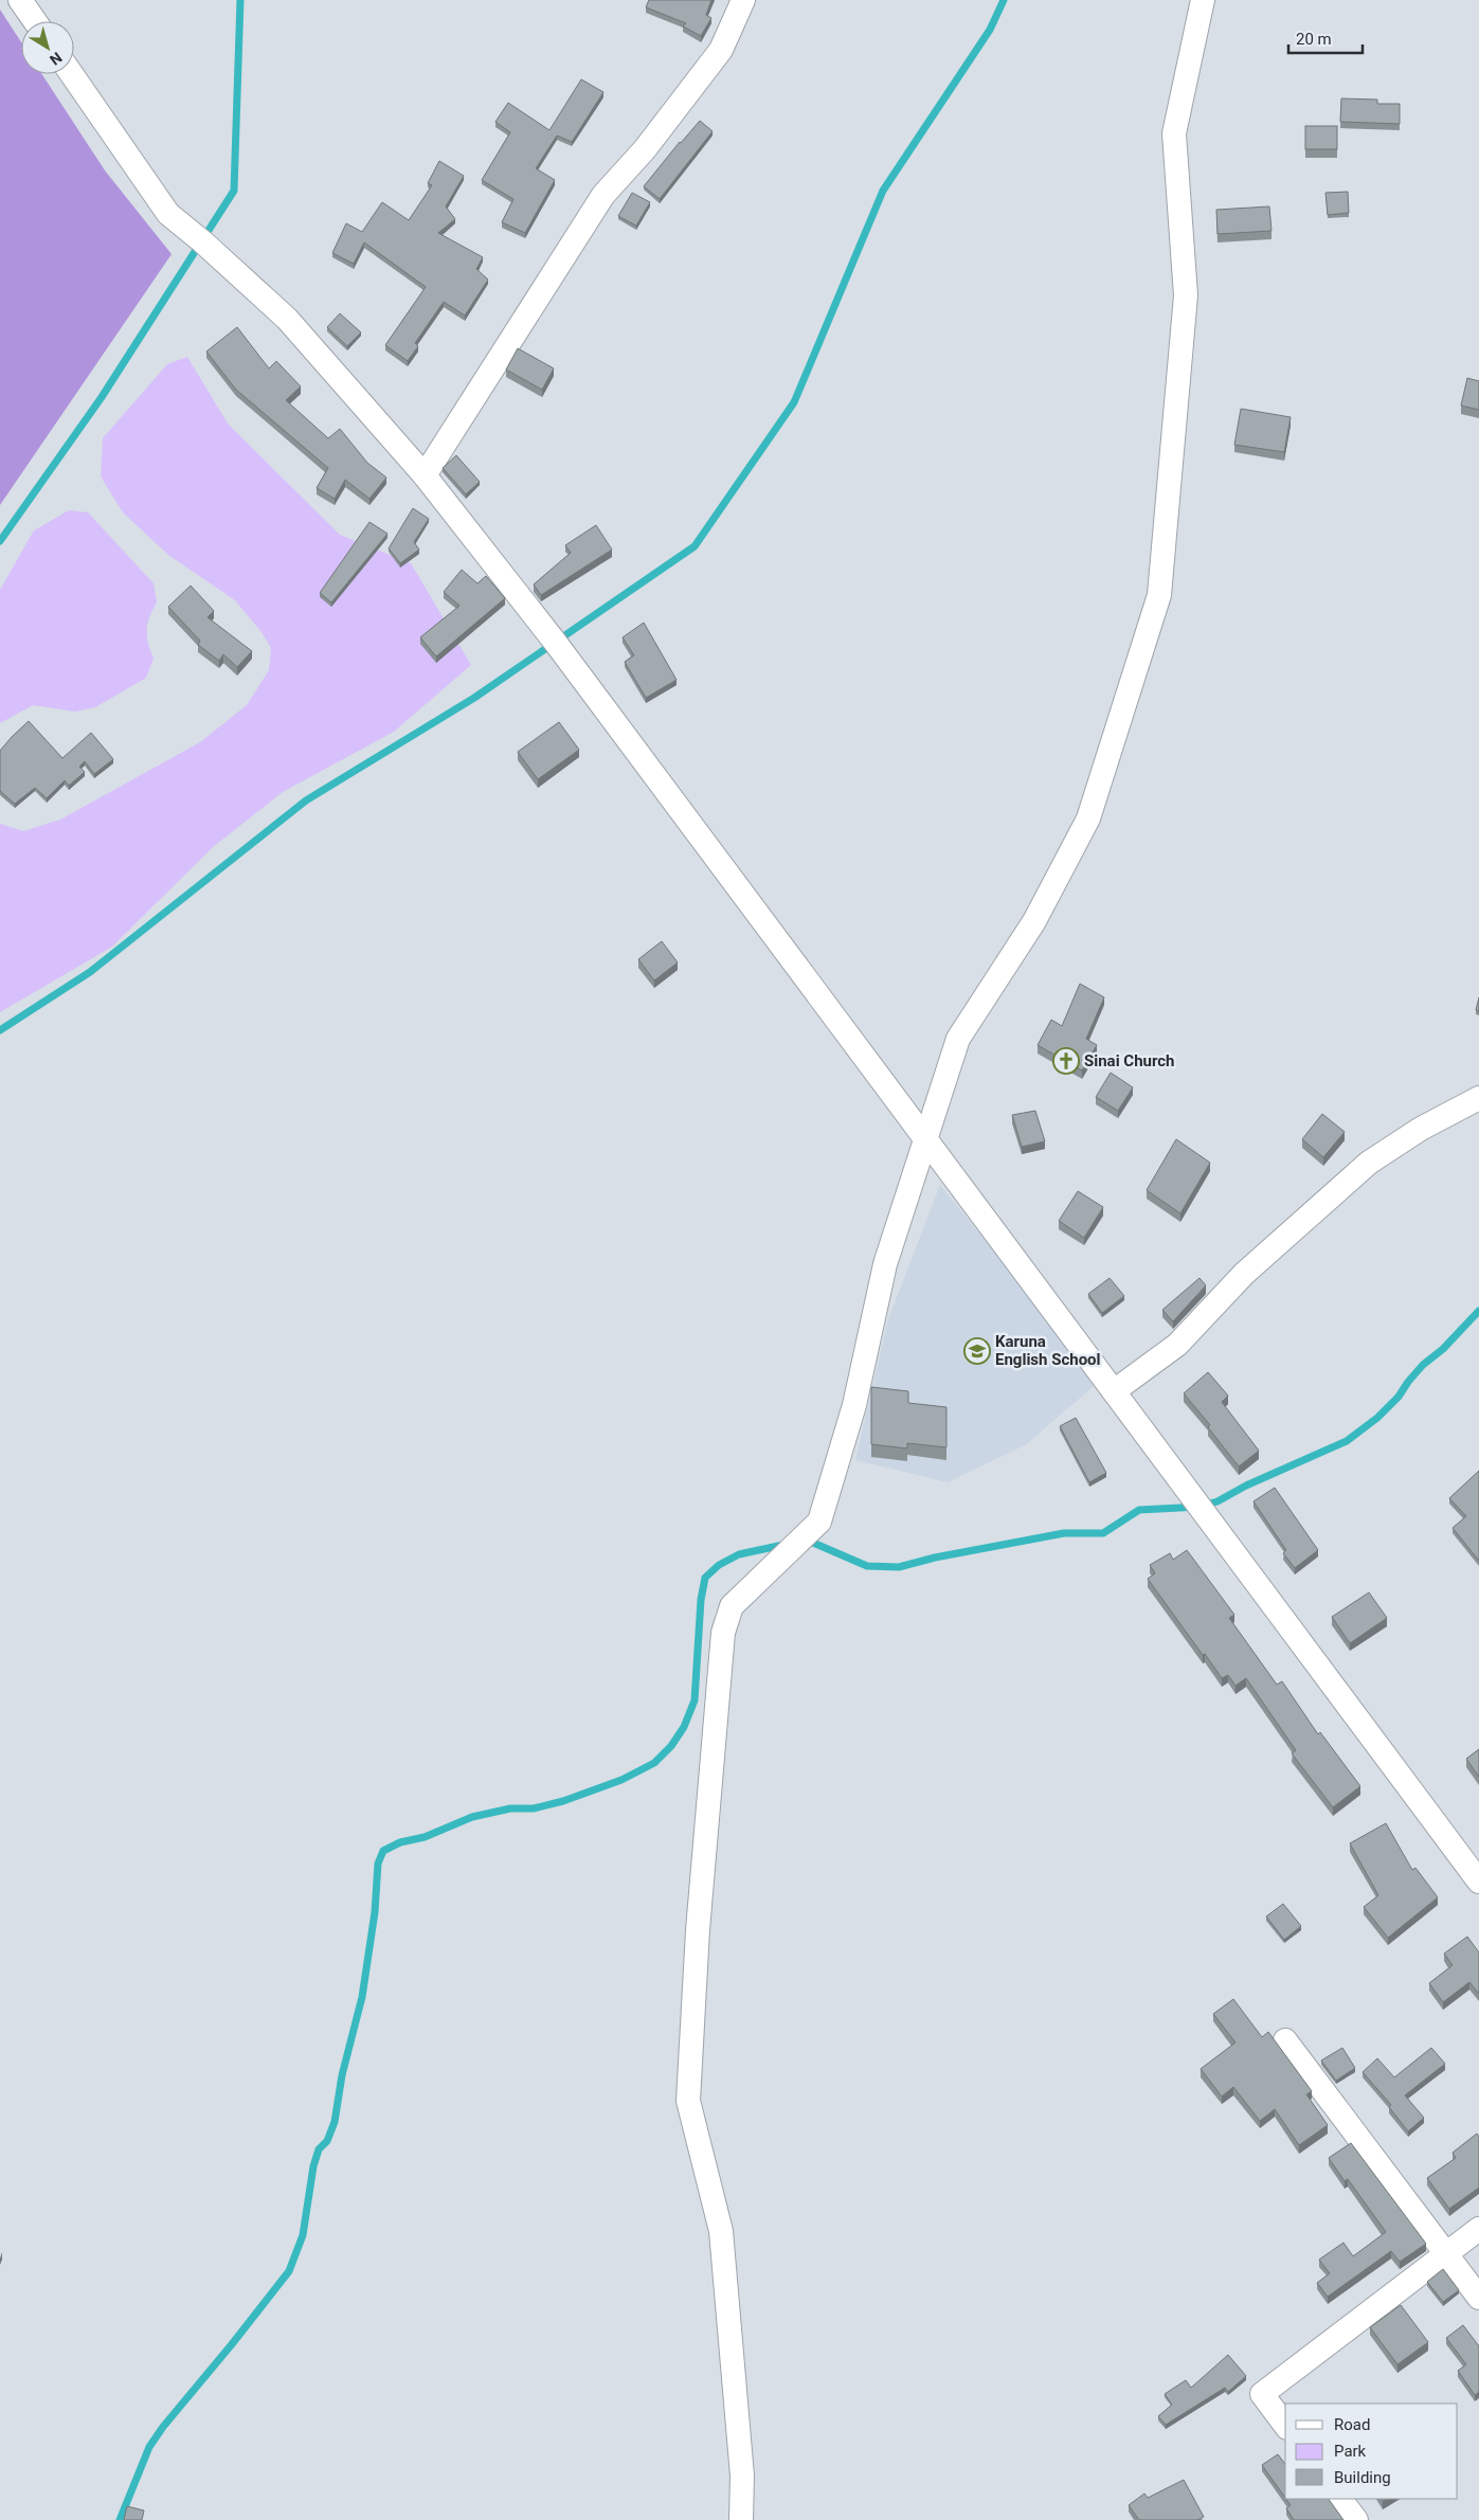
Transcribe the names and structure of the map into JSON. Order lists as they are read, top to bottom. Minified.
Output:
{"places":{"church":["Sinai Church"],"school or university":["Karuna English School"]},"legend":["Road","Park","Building"],"scale_bar":"20 m","north":"bottom right"}
